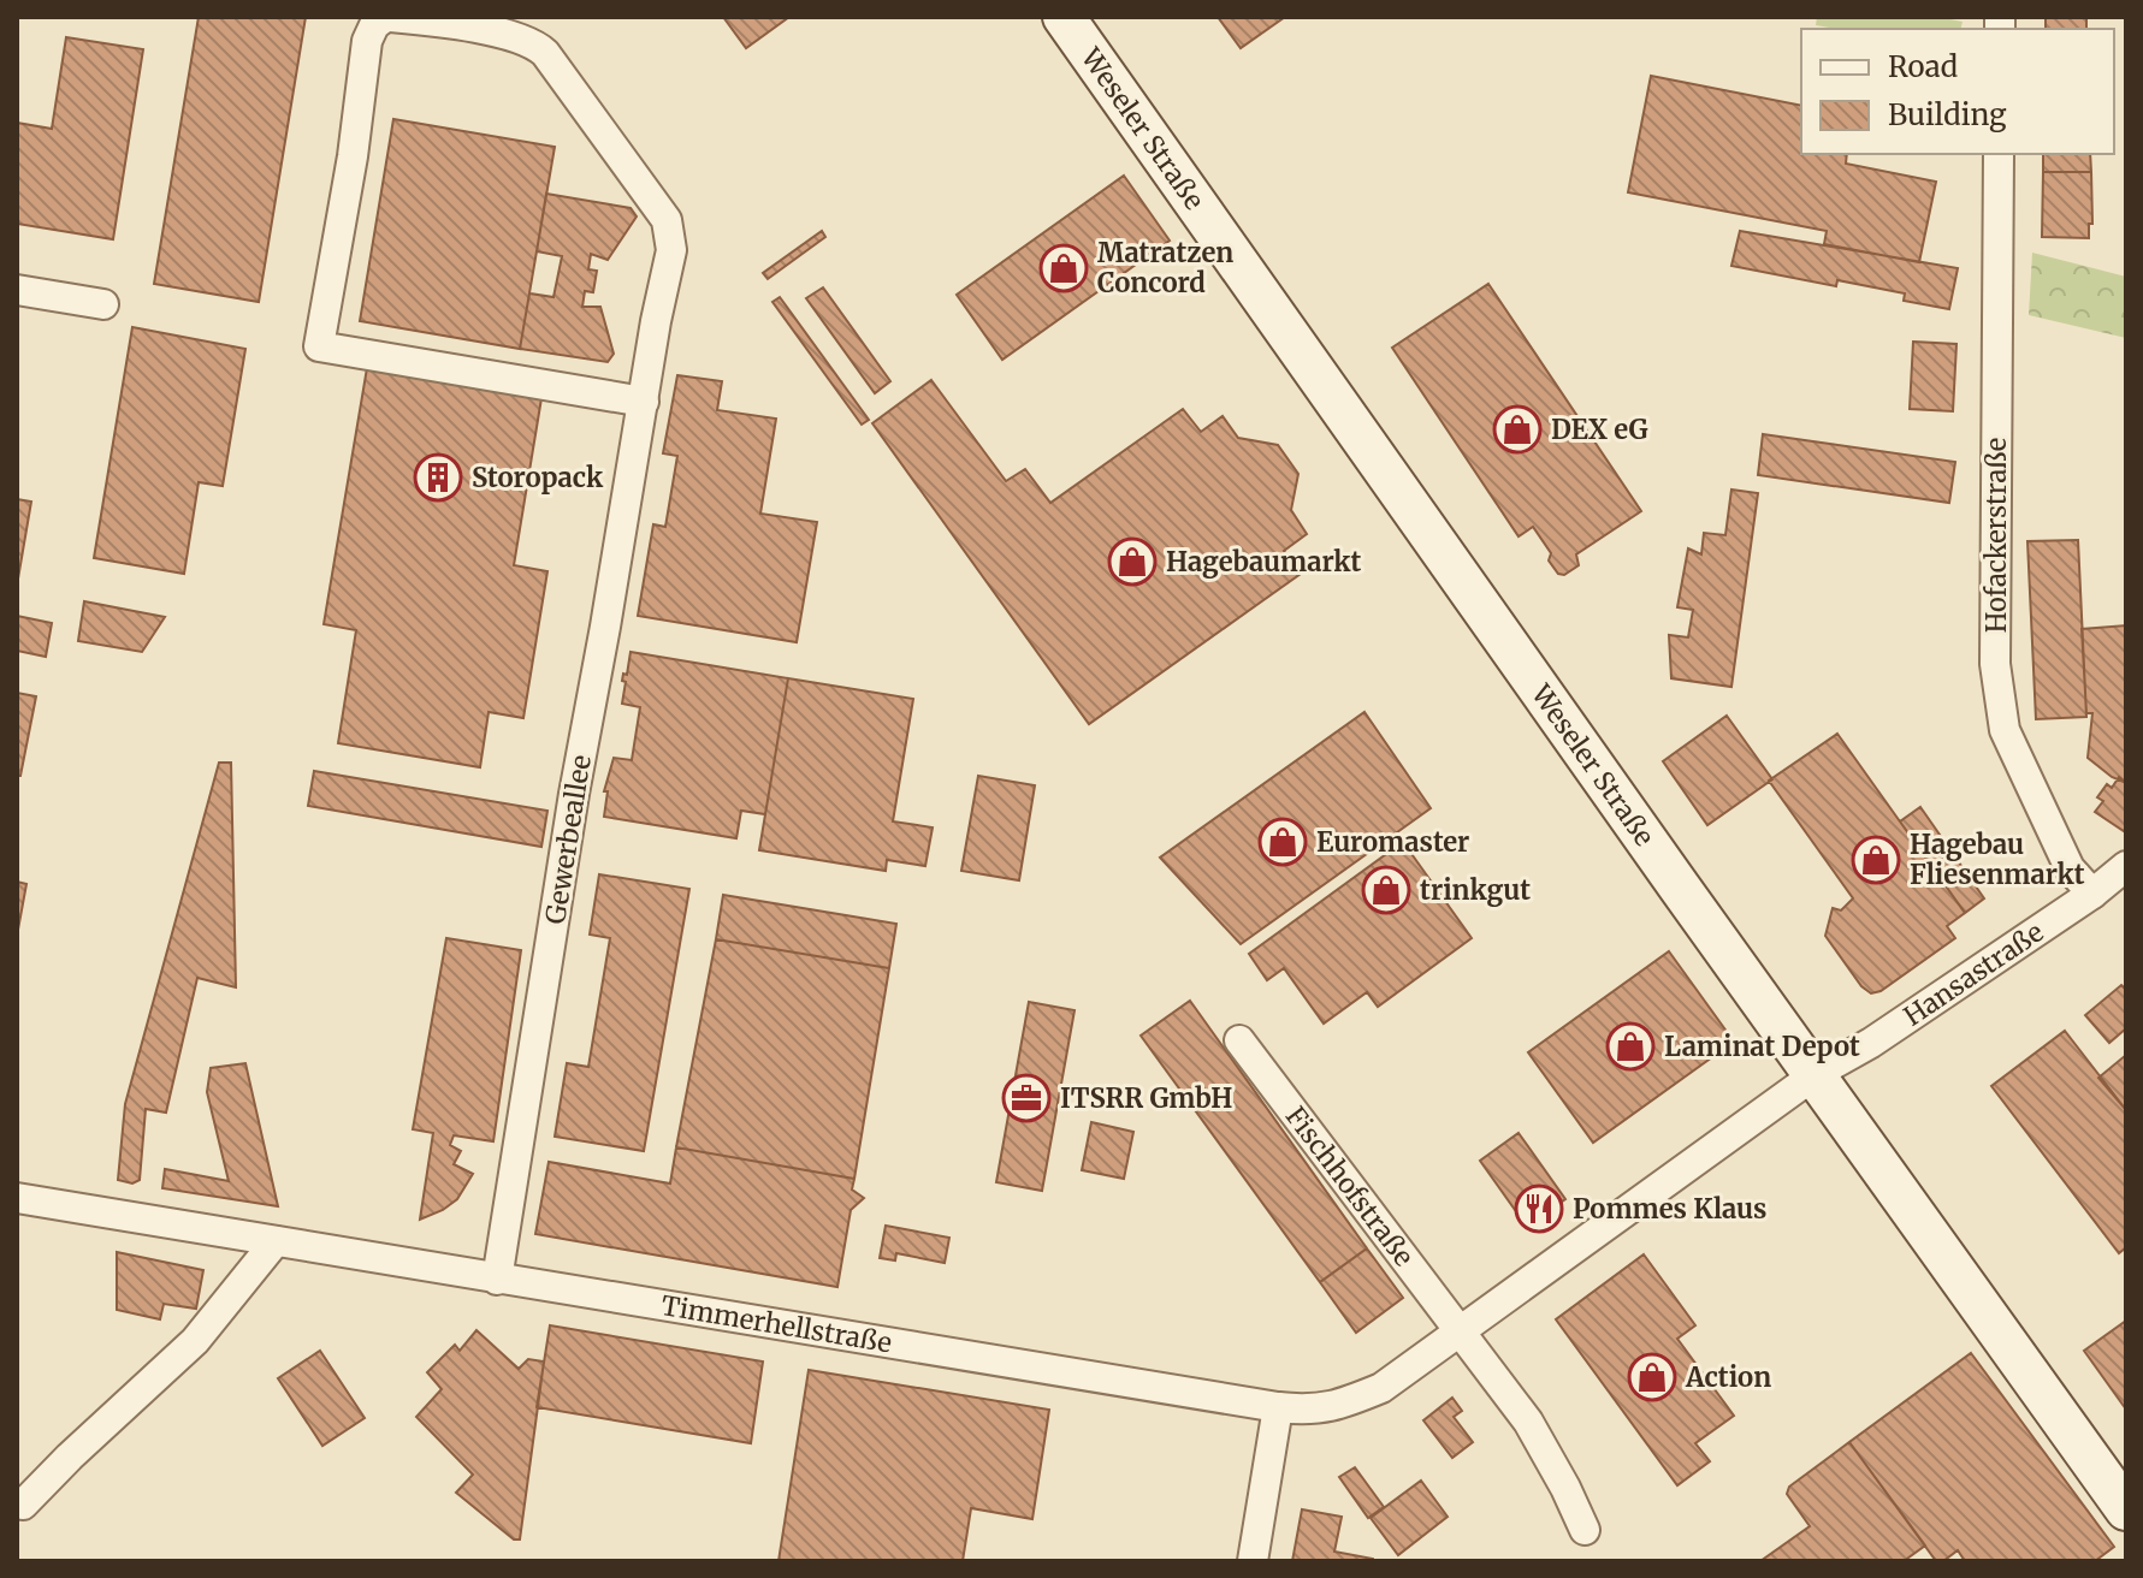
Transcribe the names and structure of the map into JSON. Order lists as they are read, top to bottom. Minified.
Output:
{"streets":{"main road":["Weseler Straße"],"street":["Hofackerstraße","Gewerbeallee","Hansastraße","Fischhofstraße","Timmerhellstraße"]},"crossings":[["Weseler Straße","Hansastraße"],["Weseler Straße","Timmerhellstraße"],["Hofackerstraße","Hansastraße"],["Gewerbeallee","Timmerhellstraße"],["Hansastraße","Timmerhellstraße"],["Fischhofstraße","Timmerhellstraße"]],"places":{"shop":["Matratzen Concord","DEX eG","Hagebaumarkt","Euromaster","Hagebau Fliesenmarkt","trinkgut","Laminat Depot","Action"],"building":["Storopack"],"office":["ITSRR GmbH"],"restaurant":["Pommes Klaus"]},"legend":["Road","Building"]}
